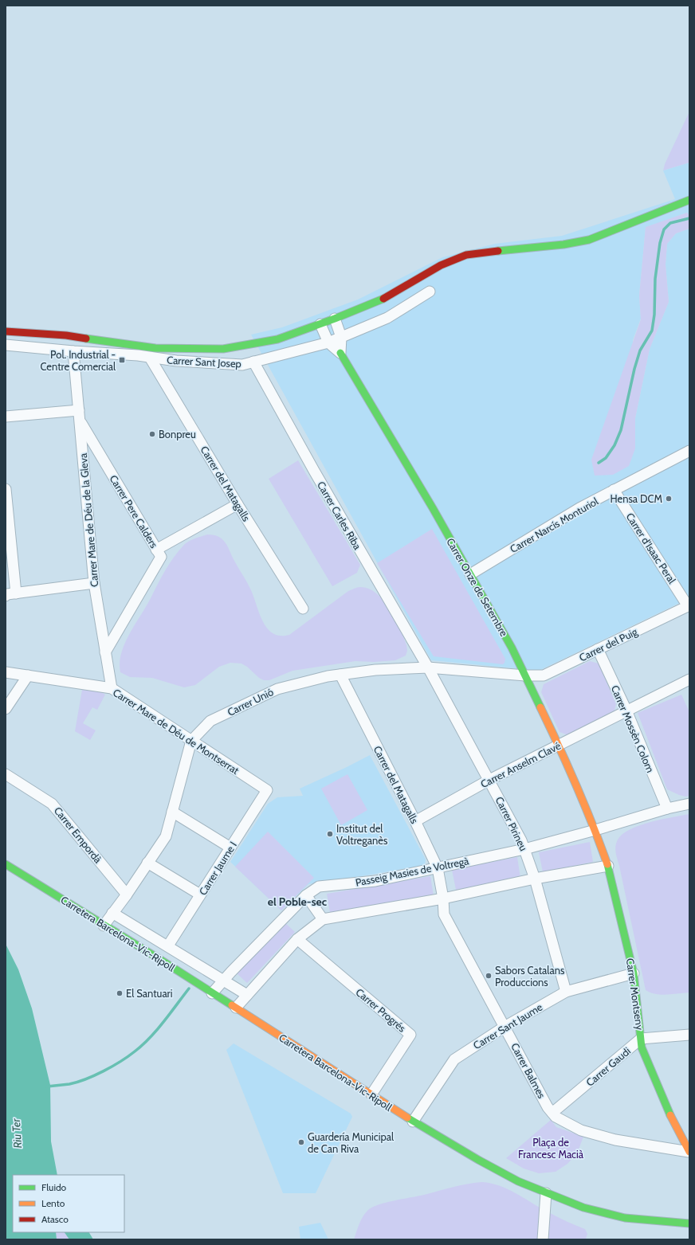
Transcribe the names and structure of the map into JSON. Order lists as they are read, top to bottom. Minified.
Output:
{"streets":{"street":["Carrer Sant Josep","Carrer del Matagalls","Carrer Pere Calders","Carrer Carles Riba","Carrer Mare de Déu de la Gleva","Carrer Narcís Monturiol","Carrer d'Isaac Peral","Carrer Onze de Setembre","Carrer del Puig","Carrer Unió","Carrer Mossèn Colom","Carrer Mare de Déu de Montserrat","Carrer Anselm Clavé","Carrer Pirineu","Carrer Empordà","Carrer Jaume I","Passeig Masies de Voltregà","Carretera Barcelona-Vic-Ripoll","Carrer Montseny","Carrer Progrés","Carrer Sant Jaume","Carrer Gaudi","Carrer Balmes"]},"crossings":[["Carrer Sant Josep","Carrer del Matagalls"],["Carrer Sant Josep","Carrer Carles Riba"],["Carrer Sant Josep","Carrer Mare de Déu de la Gleva"],["Carrer del Matagalls","Carrer Unió"],["Carrer del Matagalls","Carrer Anselm Clavé"],["Carrer del Matagalls","Passeig Masies de Voltregà"],["Carrer del Matagalls","Carrer Balmes"],["Carrer Pere Calders","Carrer Mare de Déu de la Gleva"],["Carrer Carles Riba","Carrer Unió"],["Carrer Carles Riba","Carrer Pirineu"],["Carrer Mare de Déu de la Gleva","Carrer Mare de Déu de Montserrat"],["Carrer Narcís Monturiol","Carrer d'Isaac Peral"],["Carrer Narcís Monturiol","Carrer Onze de Setembre"],["Carrer d'Isaac Peral","Carrer del Puig"],["Carrer Onze de Setembre","Carrer del Puig"],["Carrer Onze de Setembre","Carrer Unió"],["Carrer Onze de Setembre","Carrer Anselm Clavé"],["Carrer Onze de Setembre","Passeig Masies de Voltregà"],["Carrer Onze de Setembre","Carrer Montseny"],["Carrer del Puig","Carrer Unió"],["Carrer del Puig","Carrer Mossèn Colom"],["Carrer Unió","Carrer Mare de Déu de Montserrat"],["Carrer Unió","Carrer Pirineu"],["Carrer Unió","Carrer Empordà"],["Carrer Unió","Carretera Barcelona-Vic-Ripoll"],["Carrer Mossèn Colom","Carrer Anselm Clavé"],["Carrer Mossèn Colom","Passeig Masies de Voltregà"],["Carrer Mare de Déu de Montserrat","Carrer Jaume I"],["Carrer Anselm Clavé","Carrer Pirineu"],["Carrer Pirineu","Passeig Masies de Voltregà"],["Carrer Pirineu","Carrer Sant Jaume"],["Passeig Masies de Voltregà","Carretera Barcelona-Vic-Ripoll"],["Passeig Masies de Voltregà","Carrer Montseny"],["Carretera Barcelona-Vic-Ripoll","Carrer Progrés"],["Carretera Barcelona-Vic-Ripoll","Carrer Sant Jaume"],["Carrer Montseny","Carrer Sant Jaume"],["Carrer Montseny","Carrer Gaudi"],["Carrer Montseny","Carrer Balmes"],["Carrer Sant Jaume","Carrer Balmes"],["Carrer Gaudi","Carrer Balmes"]],"districts":["el Poble-sec"],"water":["Riu Ter"],"parks":["Plaça de Francesc Macià"],"places":{"transit":["Pol. Industrial - Centre Comercial"],"other":["Bonpreu","Hensa DCM","Institut del Voltreganès","Sabors Catalans Produccions","El Santuari","Guardería Municipal de Can Riva"]},"legend":["Fluido","Lento","Atasco"]}
